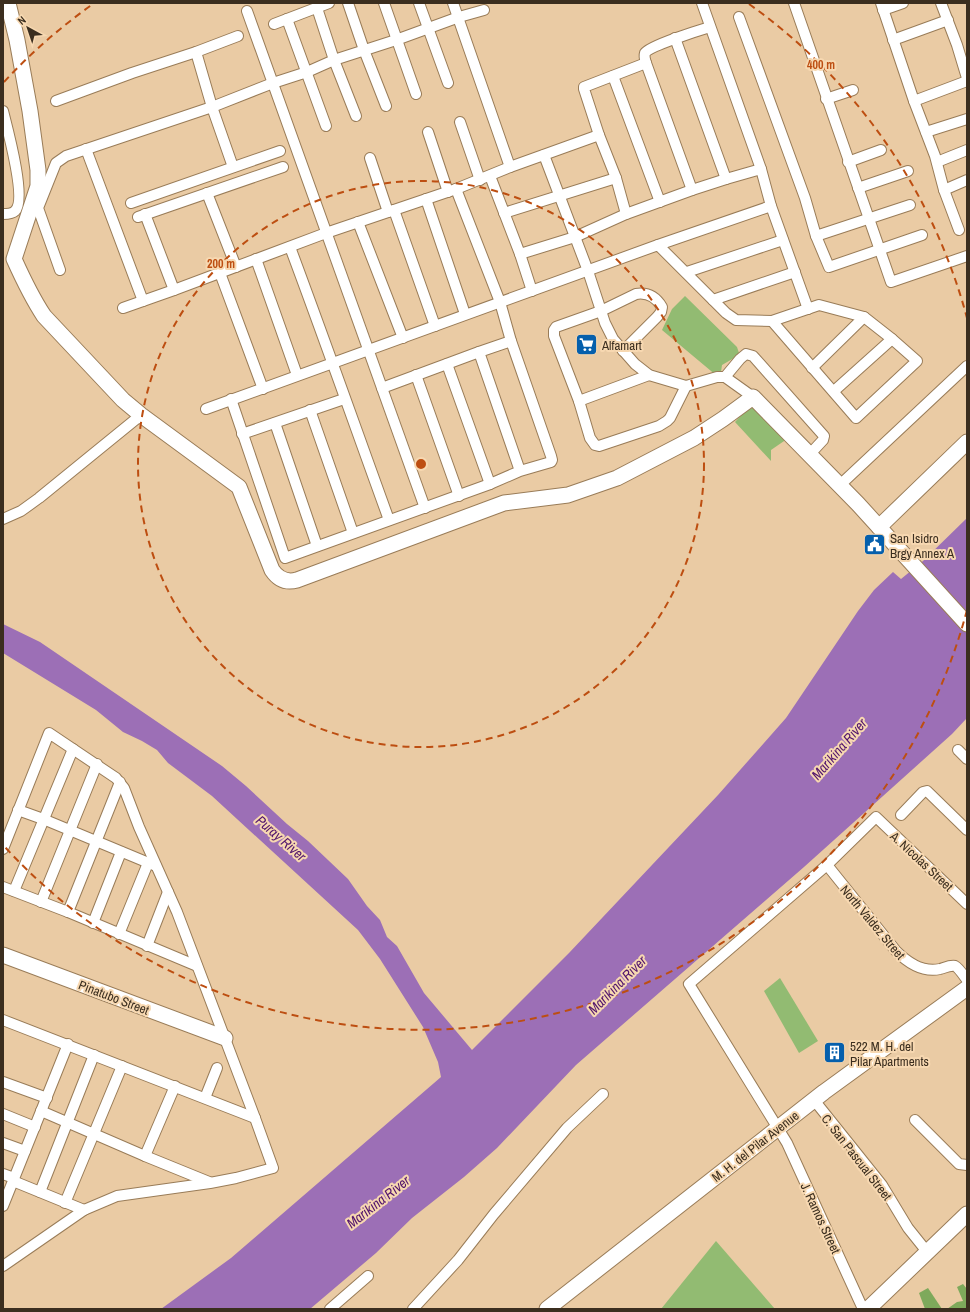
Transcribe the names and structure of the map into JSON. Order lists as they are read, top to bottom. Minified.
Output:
{"streets":{"street":["A. Nicolas Street","North Valdez Street","Pinatubo Street","M. H. del Pilar Avenue","C. San Pascual Street","J. Ramos Street"]},"crossings":[["A. Nicolas Street","North Valdez Street"],["A. Nicolas Street","J. Ramos Street"],["North Valdez Street","J. Ramos Street"],["M. H. del Pilar Avenue","C. San Pascual Street"],["M. H. del Pilar Avenue","J. Ramos Street"]],"water":["Marikina River","Puray River"],"places":{"supermarket":["Alfamart"],"public building":["San Isidro Brgy Annex A"],"building":["522 M. H. del Pilar Apartments"]},"north":"top left","rings":["400 m","200 m"]}
